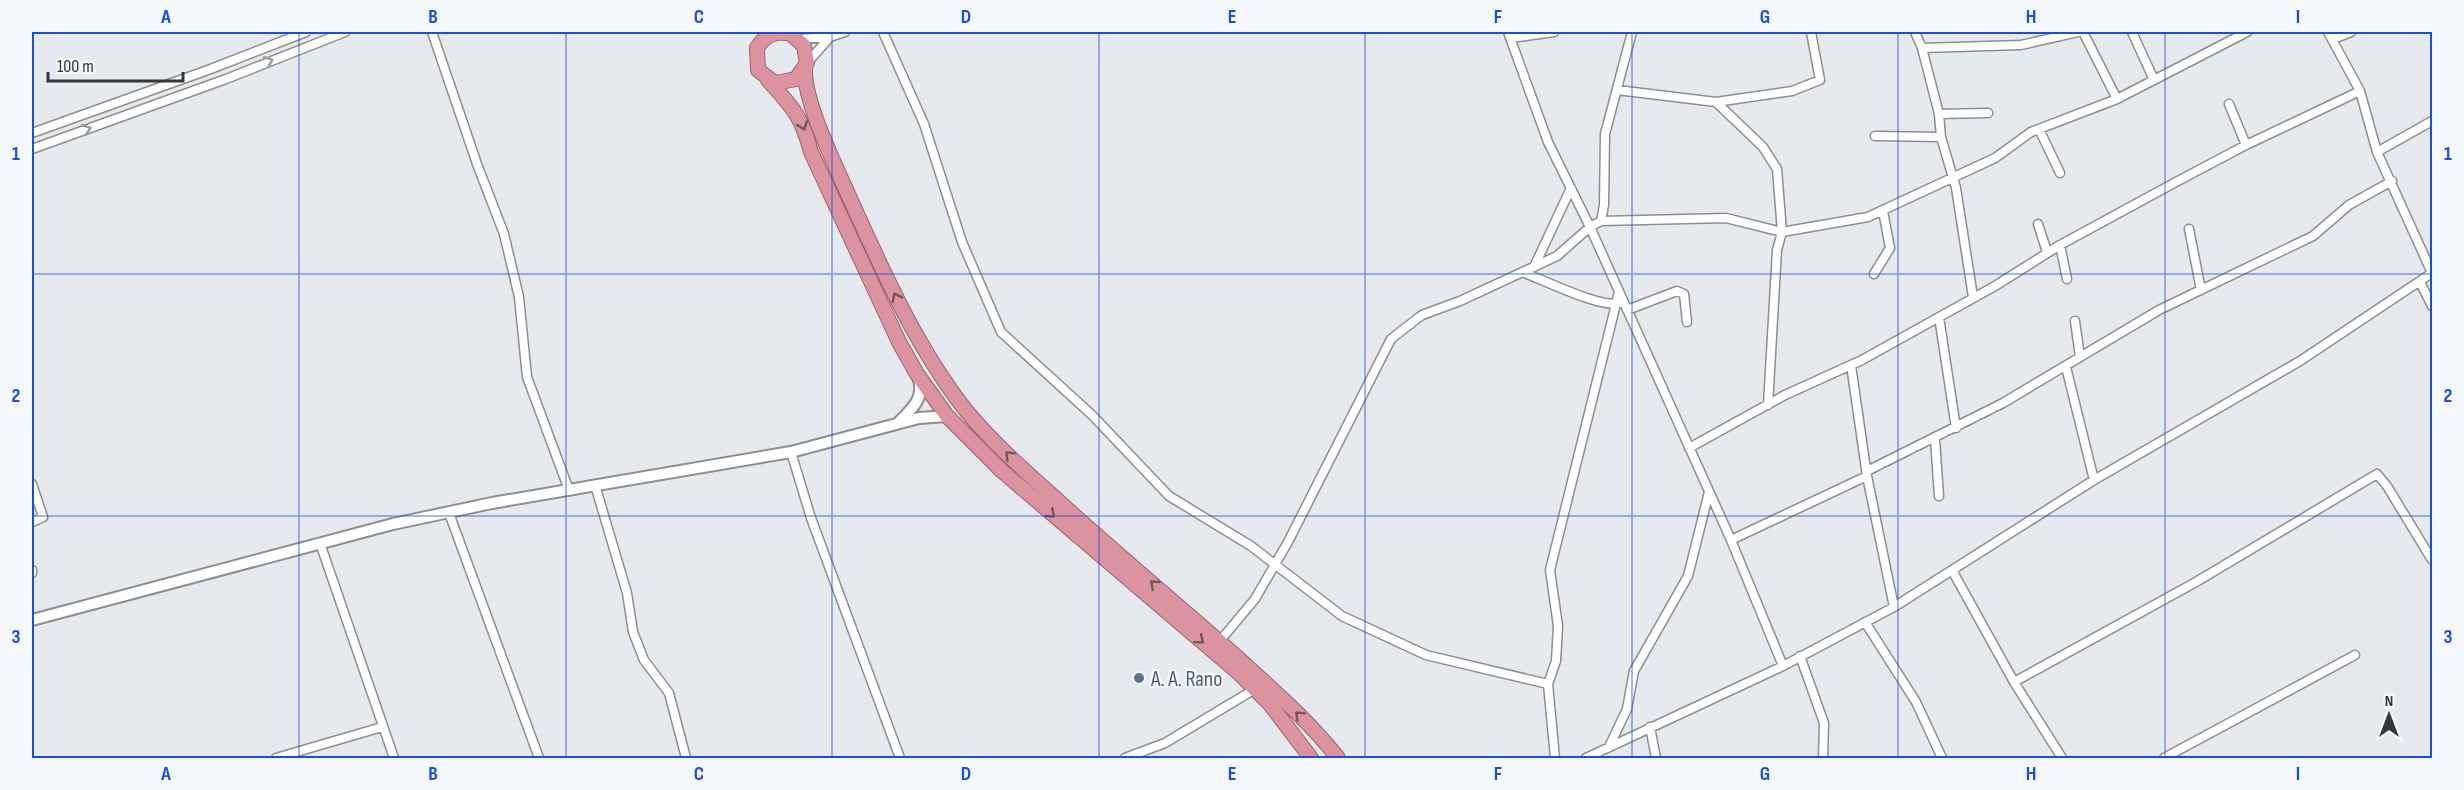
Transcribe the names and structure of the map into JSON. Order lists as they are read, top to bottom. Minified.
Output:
{"places":["A. A. Rano"],"scale_bar":"100 m","north":"top","grid":{"columns":["A","B","C","D","E","F","G","H","I"],"rows":["1","2","3"]}}
